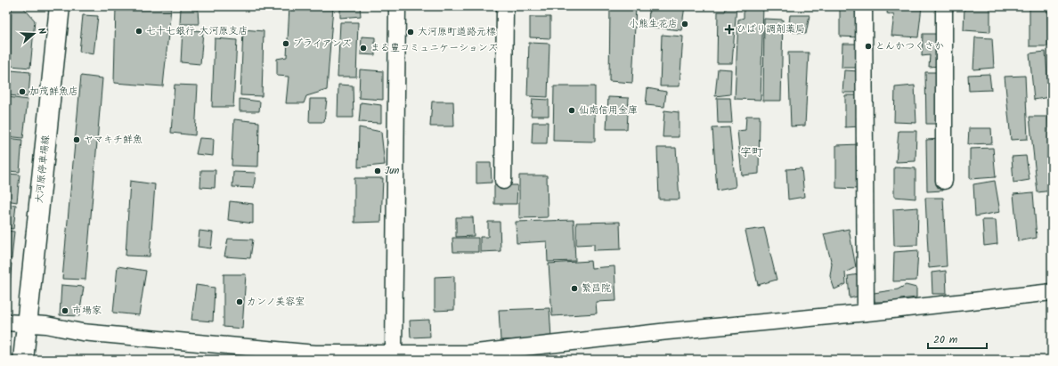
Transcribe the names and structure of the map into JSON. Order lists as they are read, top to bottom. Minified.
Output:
{"streets":{"main road":["大河原停車場線"]},"districts":["字町"],"places":{"other":["小熊生花店","七十七銀行 大河原支店","大河原町道路元標","ブライアンズ","とんかつくさか","まる豊コミュニケーションズ","加茂鮮魚店","仙南信用金庫","ヤマキチ鮮魚","Jun","繁昌院","カンノ美容室","市場家"],"health":["ひばり調剤薬局"]},"scale_bar":"20 m","north":"right"}
